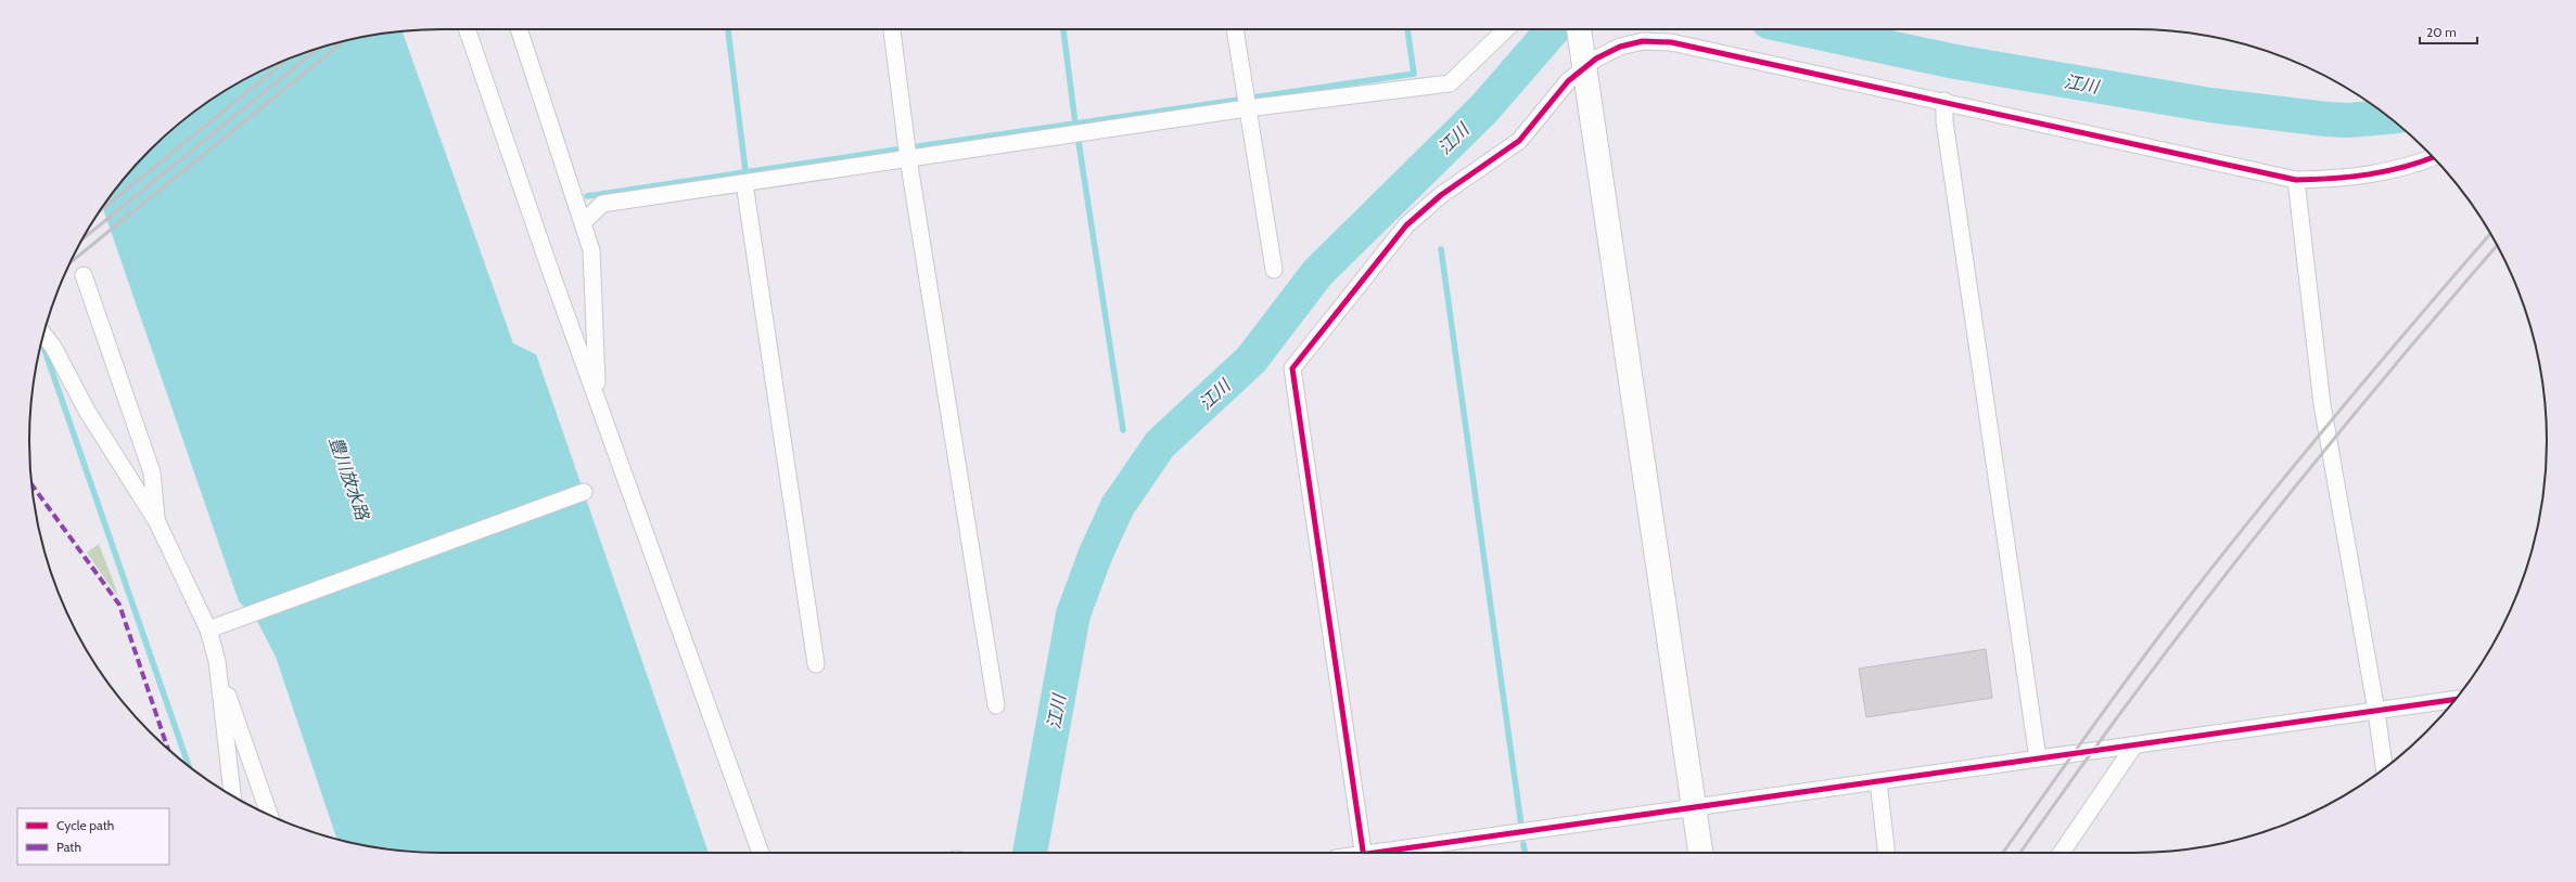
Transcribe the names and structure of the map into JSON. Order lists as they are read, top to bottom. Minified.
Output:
{"water":["江川","豊川放水路"],"legend":["Cycle path","Path"],"scale_bar":"20 m"}
